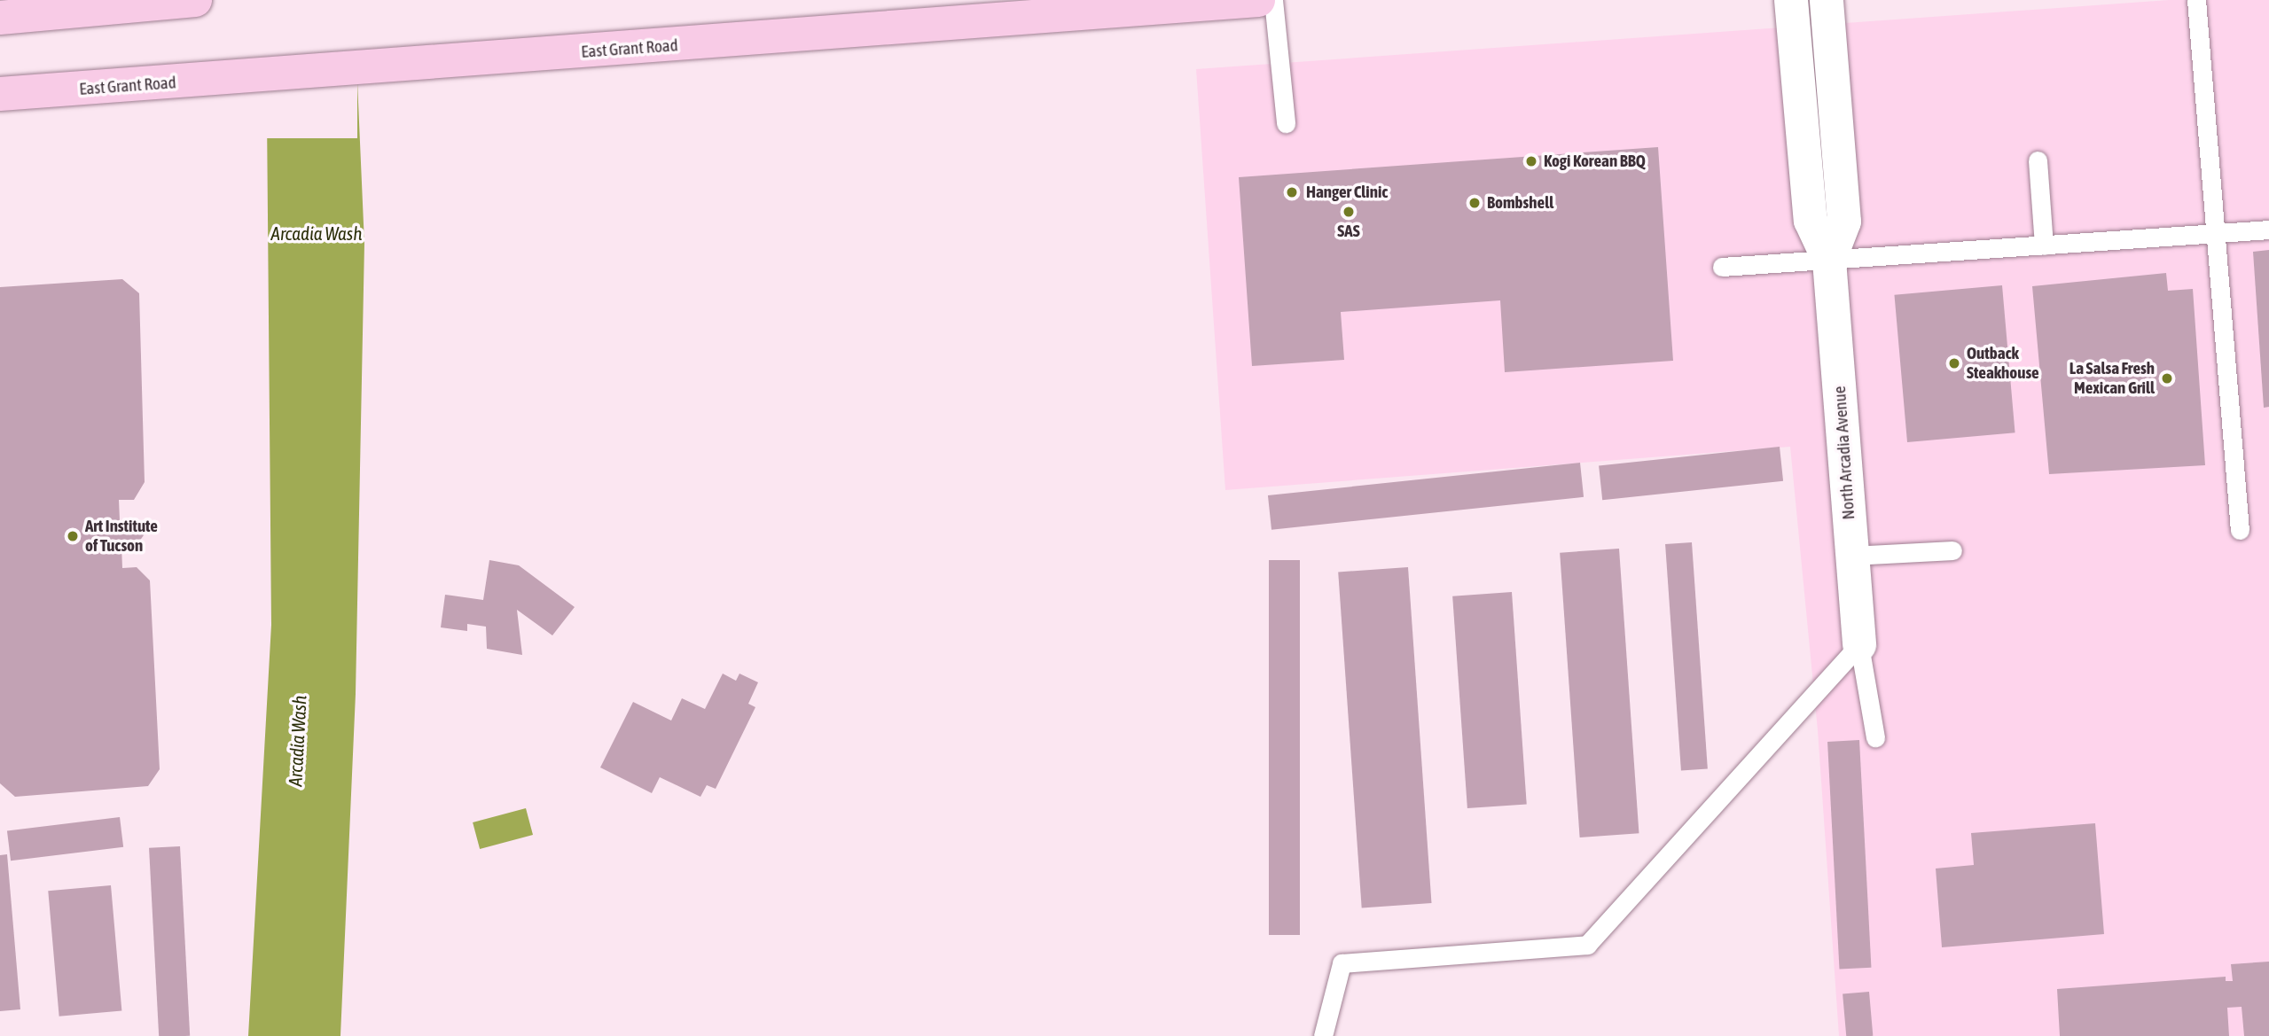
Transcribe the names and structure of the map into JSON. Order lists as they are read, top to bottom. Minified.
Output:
{"streets":{"main road":["East Grant Road"],"street":["North Arcadia Avenue"]},"water":["Arcadia Wash"],"places":["Kogi Korean BBQ","Hanger Clinic","Bombshell","SAS","Outback Steakhouse","La Salsa Fresh Mexican Grill","Art Institute of Tucson"]}
